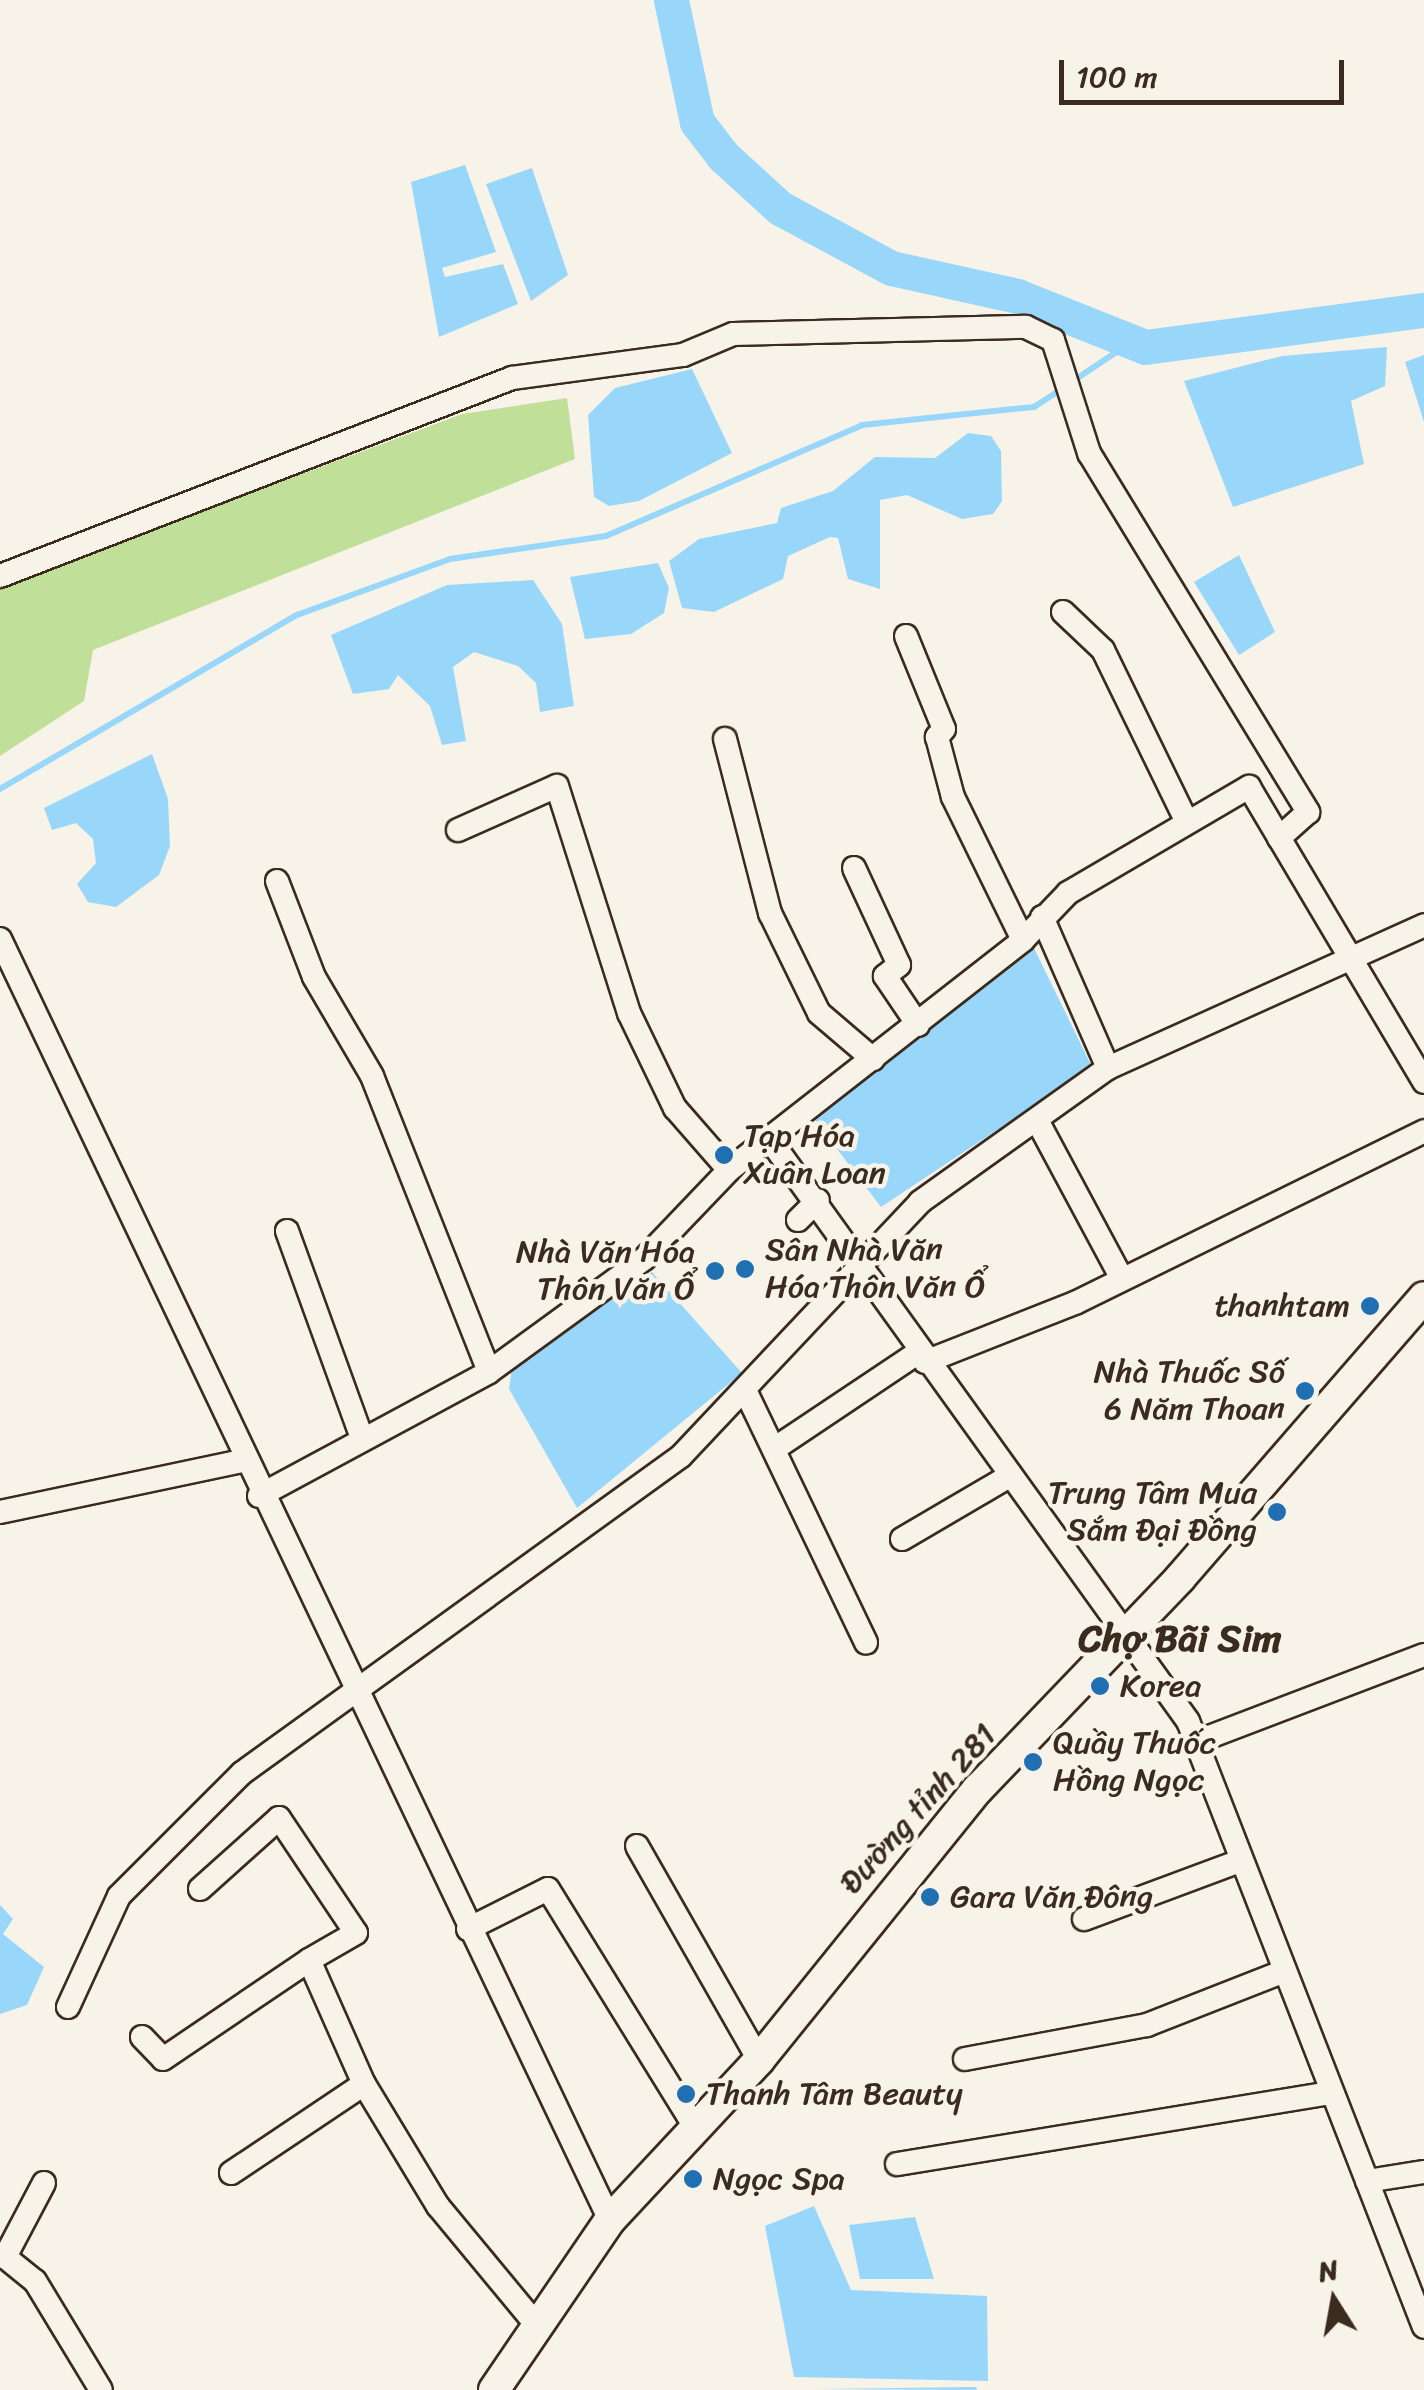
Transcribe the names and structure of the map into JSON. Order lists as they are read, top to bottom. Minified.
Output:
{"streets":{"main road":["Đường tỉnh 281"]},"districts":["Chợ Bãi Sim"],"places":["Tạp Hóa Xuân Loan","Sân Nhà Văn Hóa Thôn Văn Ổ","Nhà Văn Hóa Thôn Văn Ổ","thanhtam","Nhà Thuốc Số 6 Năm Thoan","Trung Tâm Mua Sắm Đại Đồng","Korea","Quầy Thuốc Hồng Ngọc","Gara Văn Đông","Thanh Tâm Beauty","Ngọc Spa"],"scale_bar":"100 m","north":"top"}
